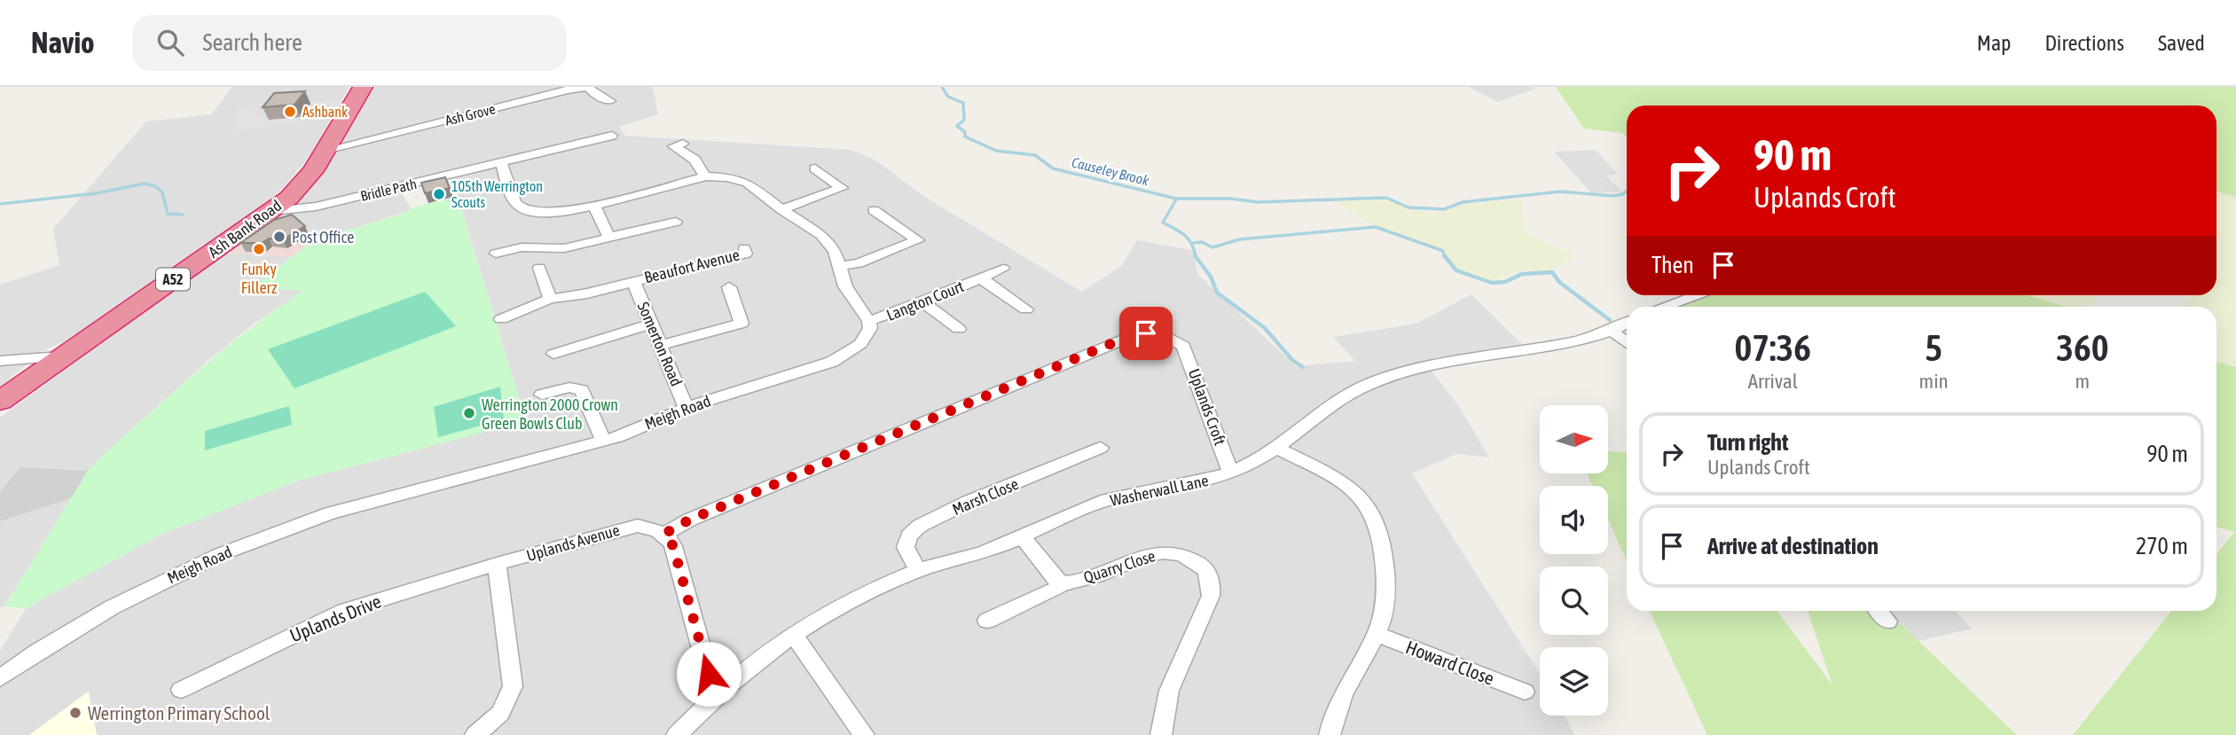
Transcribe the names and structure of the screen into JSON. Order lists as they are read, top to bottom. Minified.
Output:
{"streets":{"highway":["Ash Bank Road","A52"],"street":["Ash Grove","Bridle Path","Beaufort Avenue","Langton Court","Somerton Road","Uplands Croft","Meigh Road","Washerwall Lane","Marsh Close","Uplands Avenue","Quarry Close","Uplands Drive","Howard Close"]},"crossings":[["Ash Grove","Ash Bank Road"],["Bridle Path","Ash Bank Road"],["Beaufort Avenue","Somerton Road"],["Langton Court","Meigh Road"],["Somerton Road","Meigh Road"],["Uplands Croft","Washerwall Lane"],["Uplands Croft","Uplands Avenue"],["Washerwall Lane","Marsh Close"],["Washerwall Lane","Quarry Close"],["Uplands Avenue","Uplands Drive"]],"water":["Causeley Brook"],"places":["Ashbank","105th Werrington Scouts","Post Office","Funky Fillerz","Werrington 2000 Crown Green Bowls Club","Werrington Primary School"],"north":"right","page":{"header":"Navio","search":"Search here","nav":["Map","Directions","Saved"],"turn":["90 m","Uplands Croft"],"then":"Then","eta":["07:36","Arrival","5","min","360","m"],"list":[{"name":"Turn right","note":"Uplands Croft","value":"90 m"},{"name":"Arrive at destination","value":"270 m"}]}}
